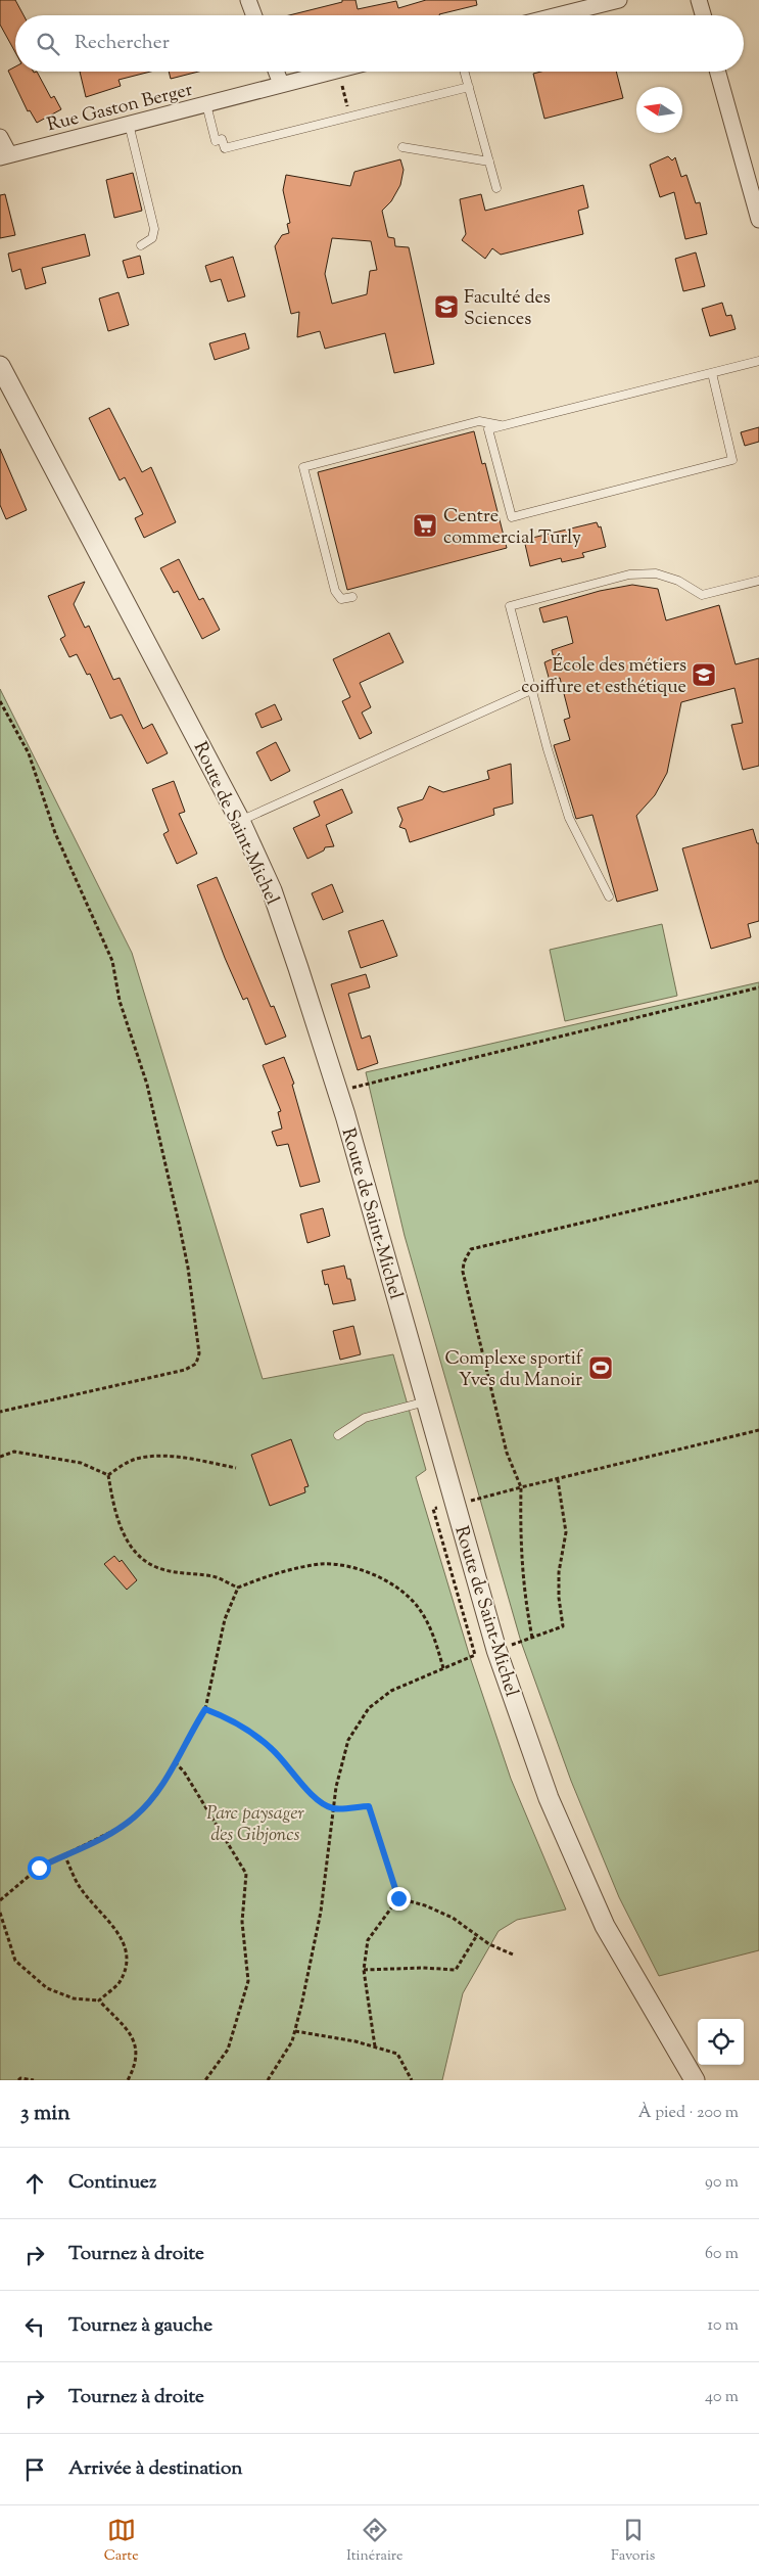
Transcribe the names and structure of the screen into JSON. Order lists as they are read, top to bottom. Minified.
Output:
{"streets":{"street":["Rue Gaston Berger","Route de Saint-Michel"]},"parks":["Parc paysager des Gibjoncs"],"places":{"school or university":["Faculté des Sciences","École des métiers coiffure et esthétique"],"supermarket":["Centre commercial Turly"],"sports":["Complexe sportif Yves du Manoir"]},"north":"left","page":{"search":"Rechercher","heading":["3 min","À pied · 200 m"],"list":[["Continuez","90 m"],["Tournez à droite","60 m"],["Tournez à gauche","10 m"],["Tournez à droite","40 m"],"Arrivée à destination"],"nav":["Carte","Itinéraire","Favoris"]}}
